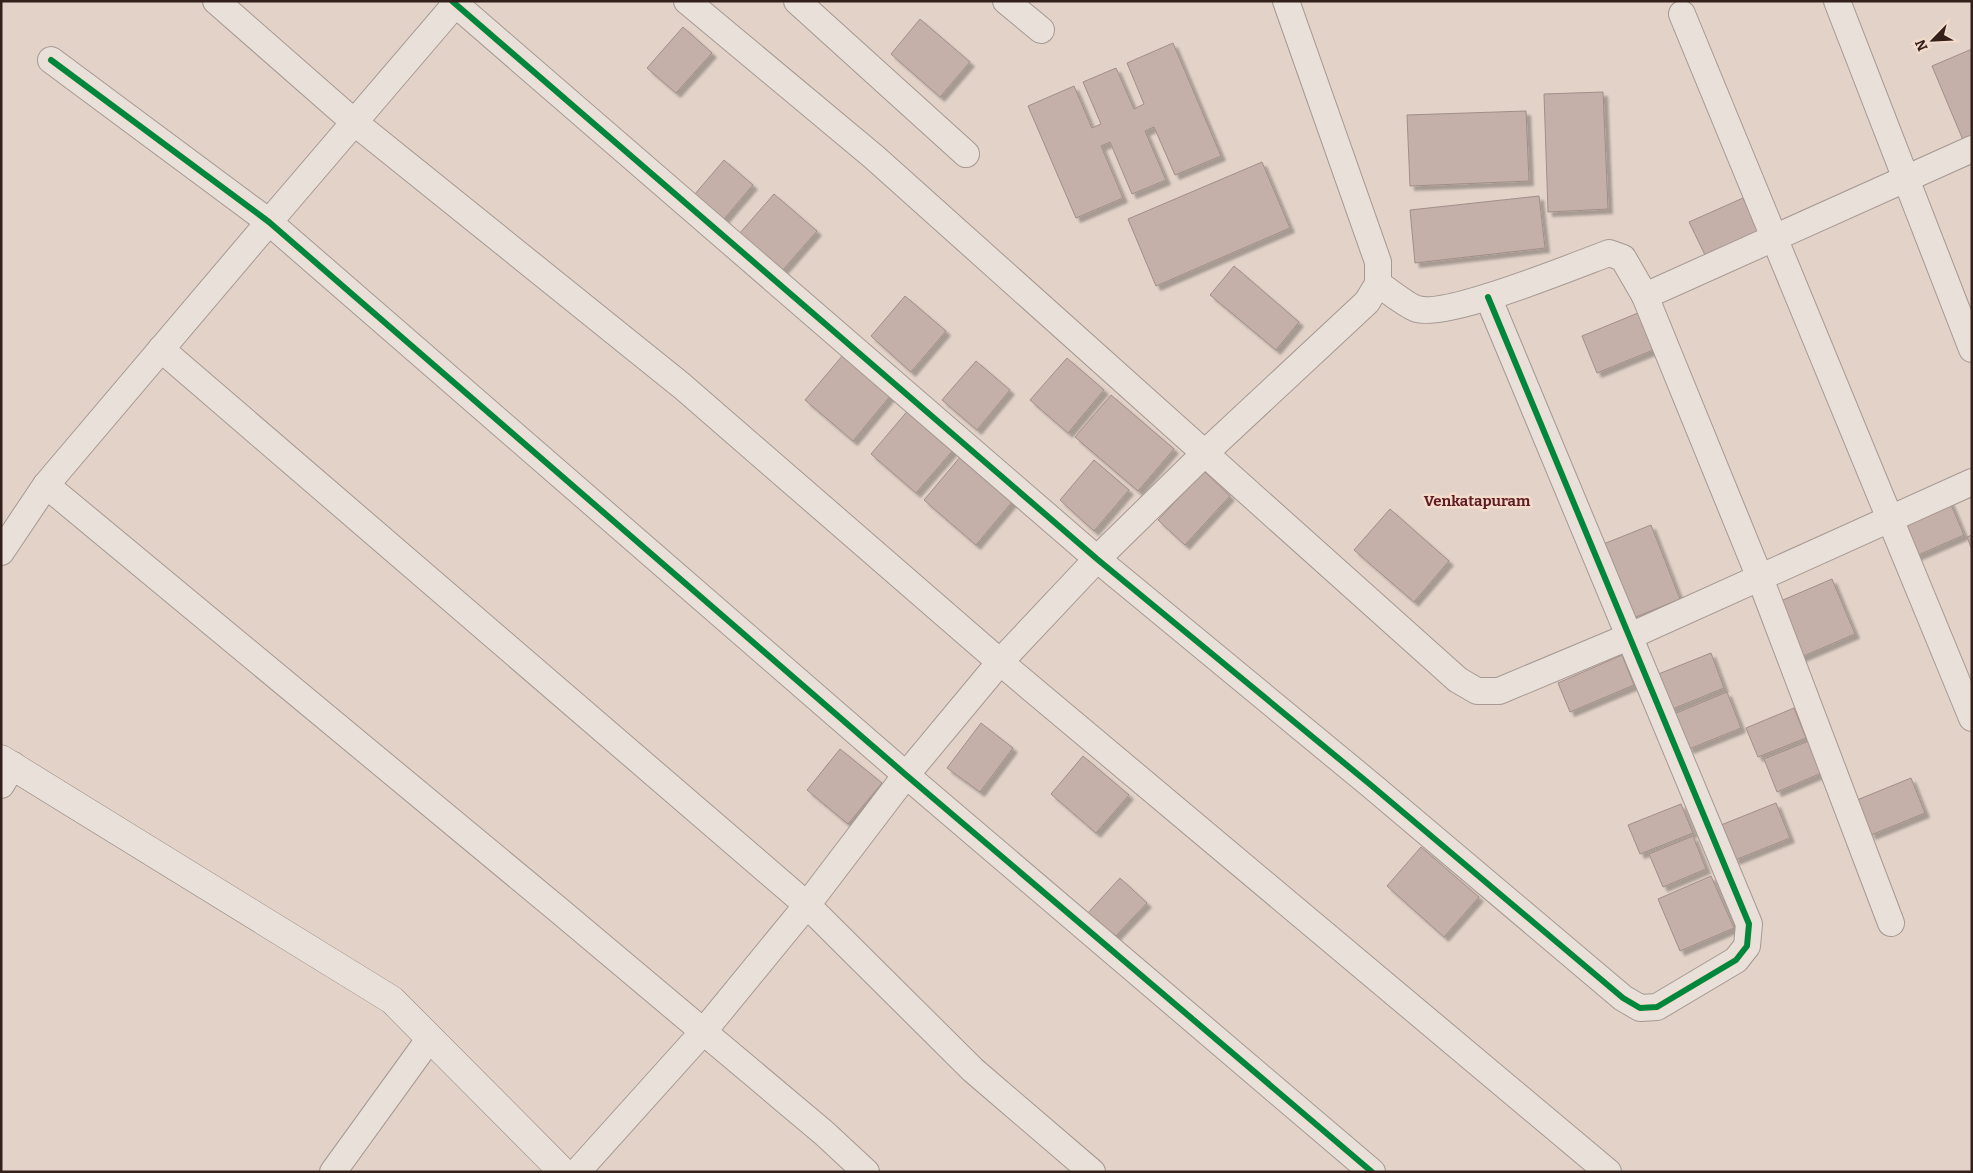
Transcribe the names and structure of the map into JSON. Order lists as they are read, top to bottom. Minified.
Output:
{"districts":["Venkatapuram"],"north":"bottom left"}
